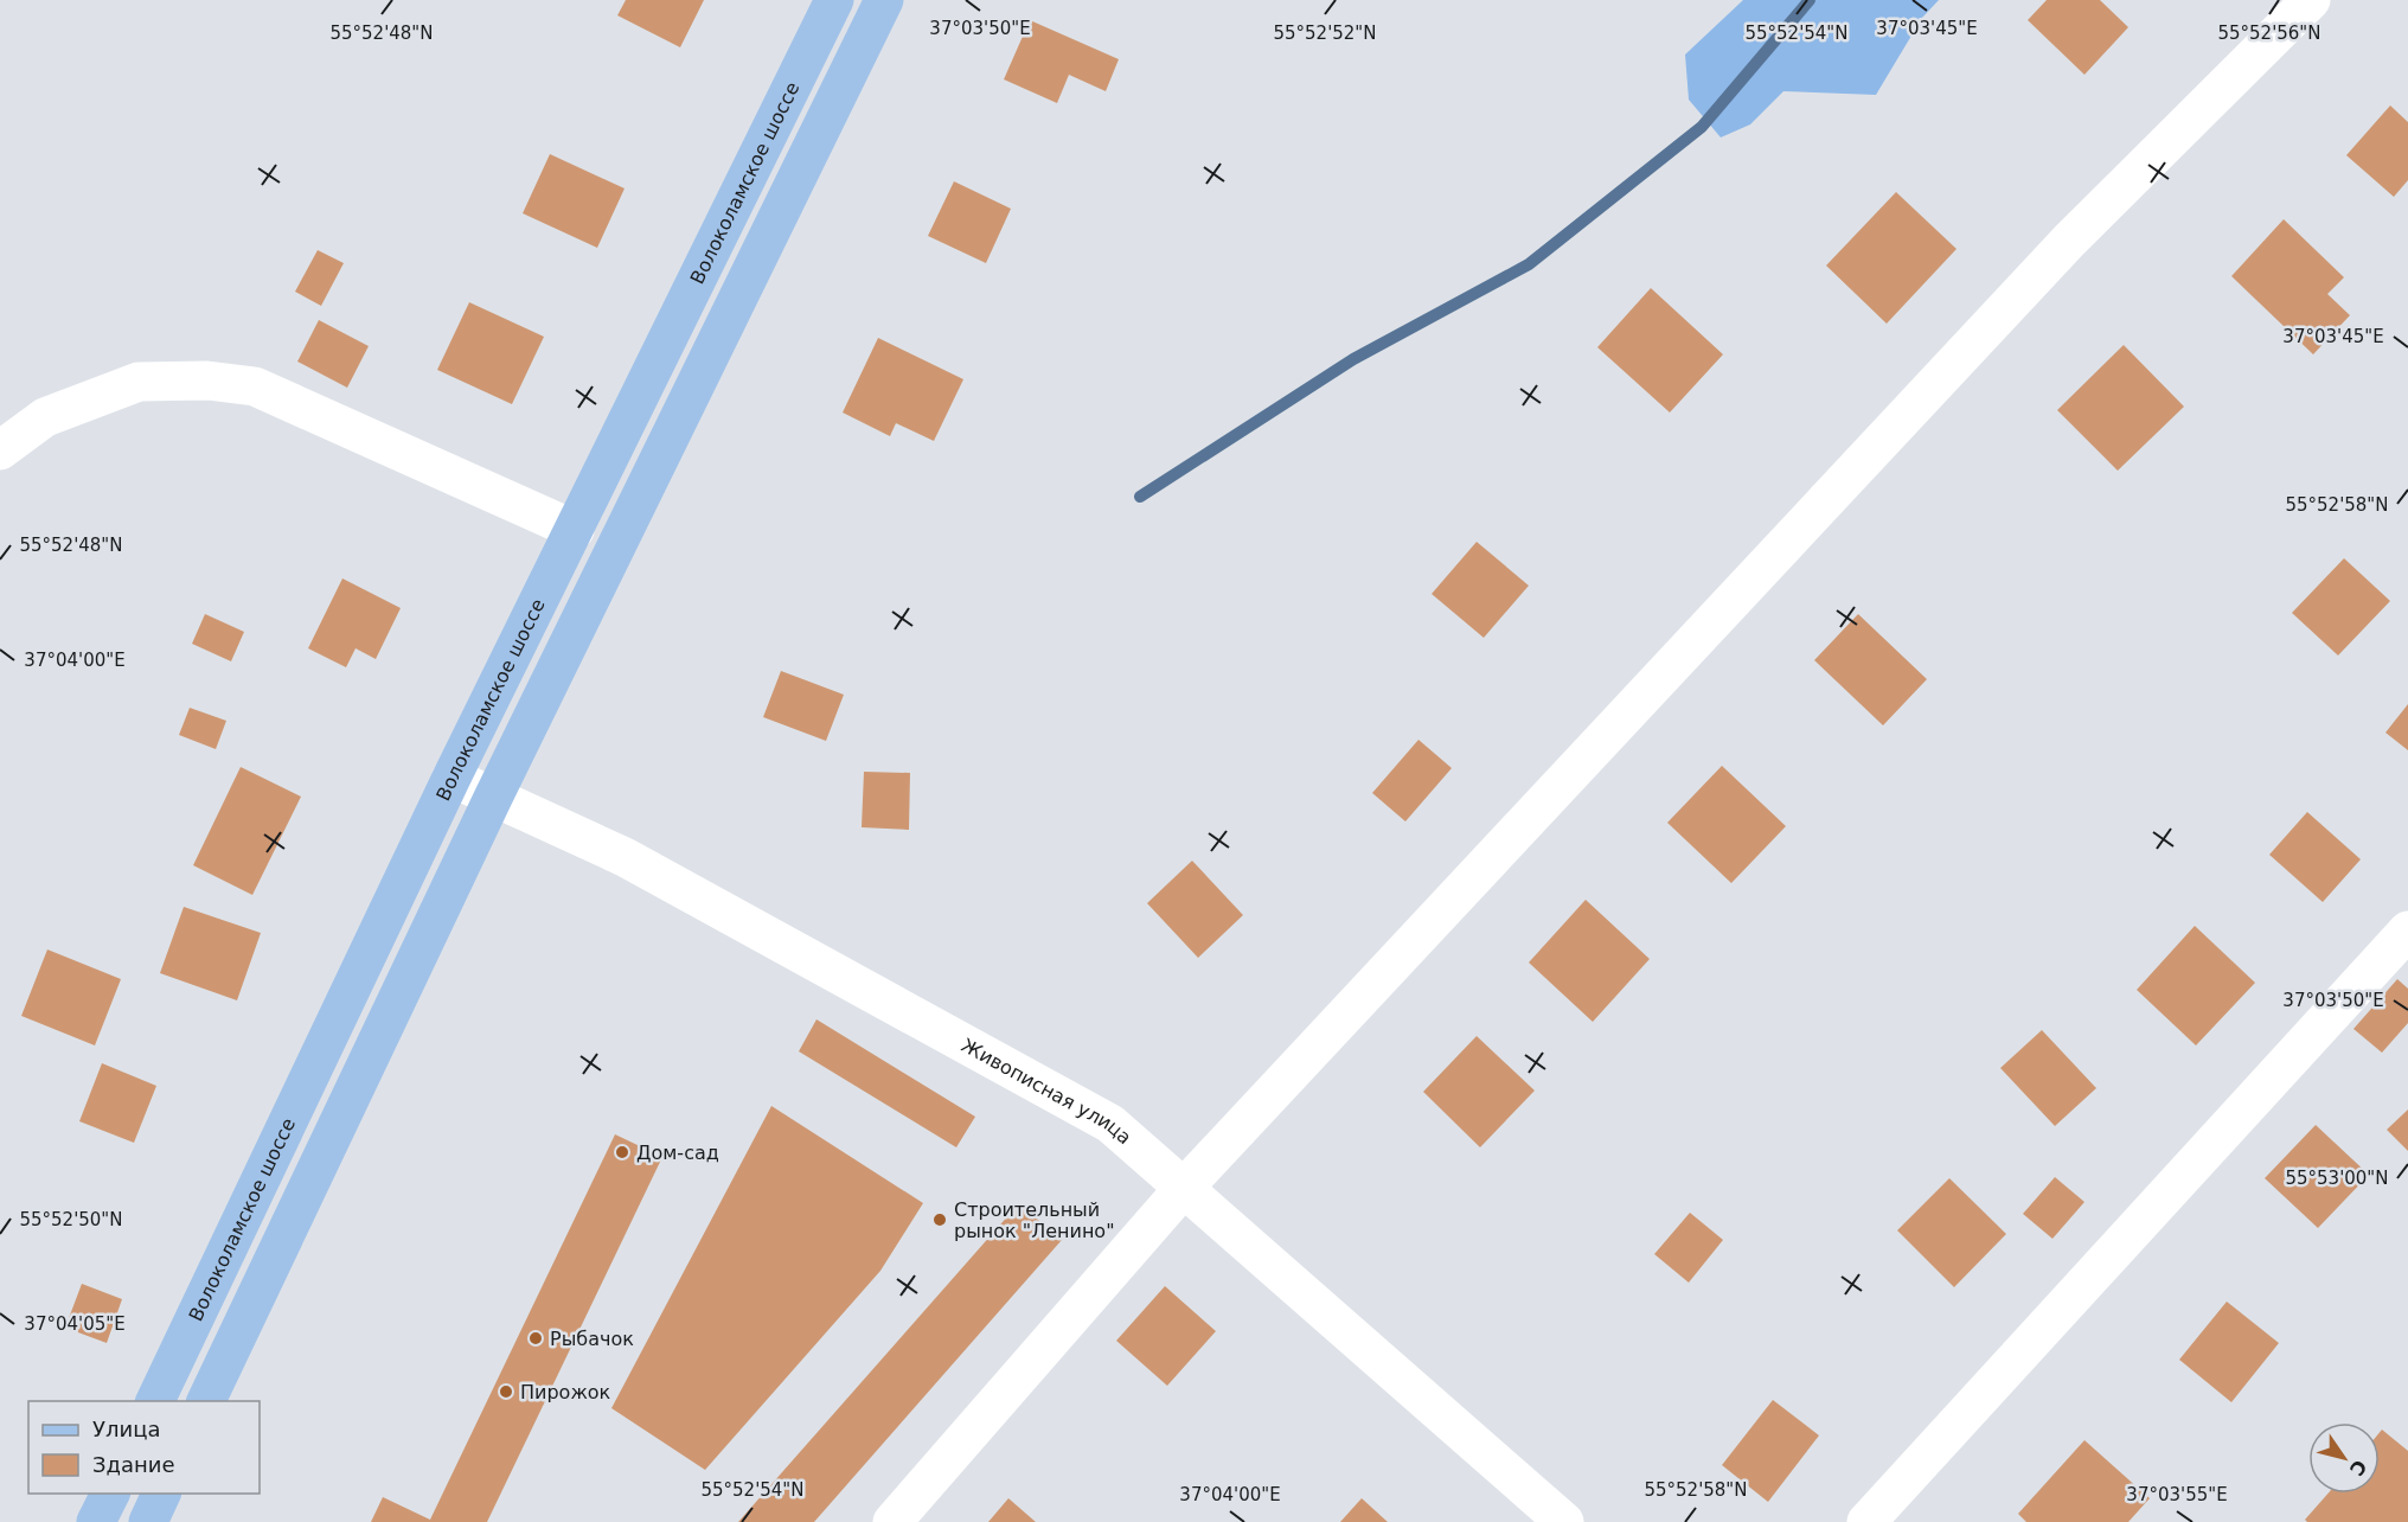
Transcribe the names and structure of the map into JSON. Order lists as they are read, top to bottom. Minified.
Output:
{"streets":{"main road":["Волоколамское шоссе"],"street":["Живописная улица"]},"crossings":[["Волоколамское шоссе","Живописная улица"]],"places":["Дом-сад","Строительный рынок \"Ленино\"","Рыбачок","Пирожок"],"legend":["Улица","Здание"],"north":"bottom right","coordinates":["37°03'45\"E","37°03'50\"E","55°52'48\"N","55°52'52\"N","55°52'54\"N","55°52'56\"N","55°52'58\"N","37°04'00\"E","55°53'00\"N","55°52'50\"N","37°04'05\"E","37°03'55\"E"]}
